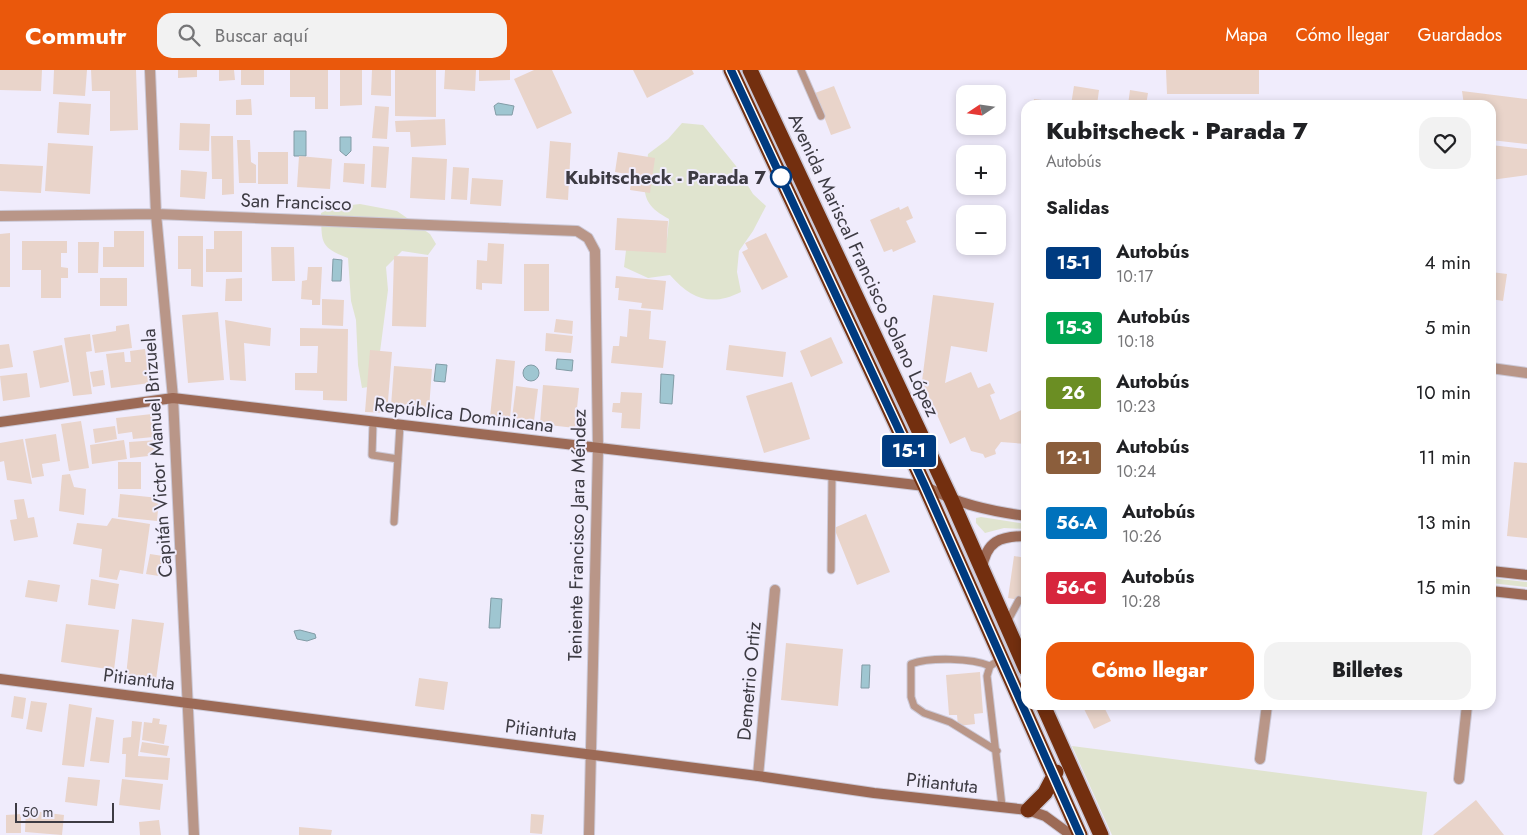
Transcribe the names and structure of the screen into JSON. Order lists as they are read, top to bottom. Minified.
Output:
{"streets":{"highway":["Avenida Mariscal Francisco Solano López"],"street":["San Francisco","República Dominicana","Capitán Victor Manuel Brizuela","Teniente Francisco Jara Méndez","Pitiantuta","Demetrio Ortiz"]},"crossings":[["San Francisco","Capitán Victor Manuel Brizuela"],["San Francisco","Teniente Francisco Jara Méndez"],["Avenida Mariscal Francisco Solano López","República Dominicana"],["República Dominicana","Capitán Victor Manuel Brizuela"],["República Dominicana","Teniente Francisco Jara Méndez"],["Capitán Victor Manuel Brizuela","Pitiantuta"],["Teniente Francisco Jara Méndez","Pitiantuta"],["Pitiantuta","Demetrio Ortiz"]],"places":["Kubitscheck - Parada 7"],"lines":["bus line 15-1"],"scale_bar":"50 m","north":"left","page":{"header":"Commutr","search":"Buscar aquí","nav":["Mapa","Cómo llegar","Guardados"],"on_map":"15-1","map_buttons":["+","−"],"heading":[["Kubitscheck - Parada 7","Autobús"],"Salidas"],"list":[{"mark":"15-1","name":"Autobús","note":"10:17","value":"4 min"},{"mark":"15-3","name":"Autobús","note":"10:18","value":"5 min"},{"mark":"26","name":"Autobús","note":"10:23","value":"10 min"},{"mark":"12-1","name":"Autobús","note":"10:24","value":"11 min"},{"mark":"56-A","name":"Autobús","note":"10:26","value":"13 min"},{"mark":"56-C","name":"Autobús","note":"10:28","value":"15 min"}],"buttons":["Cómo llegar","Billetes"],"scale":"50 m"}}
